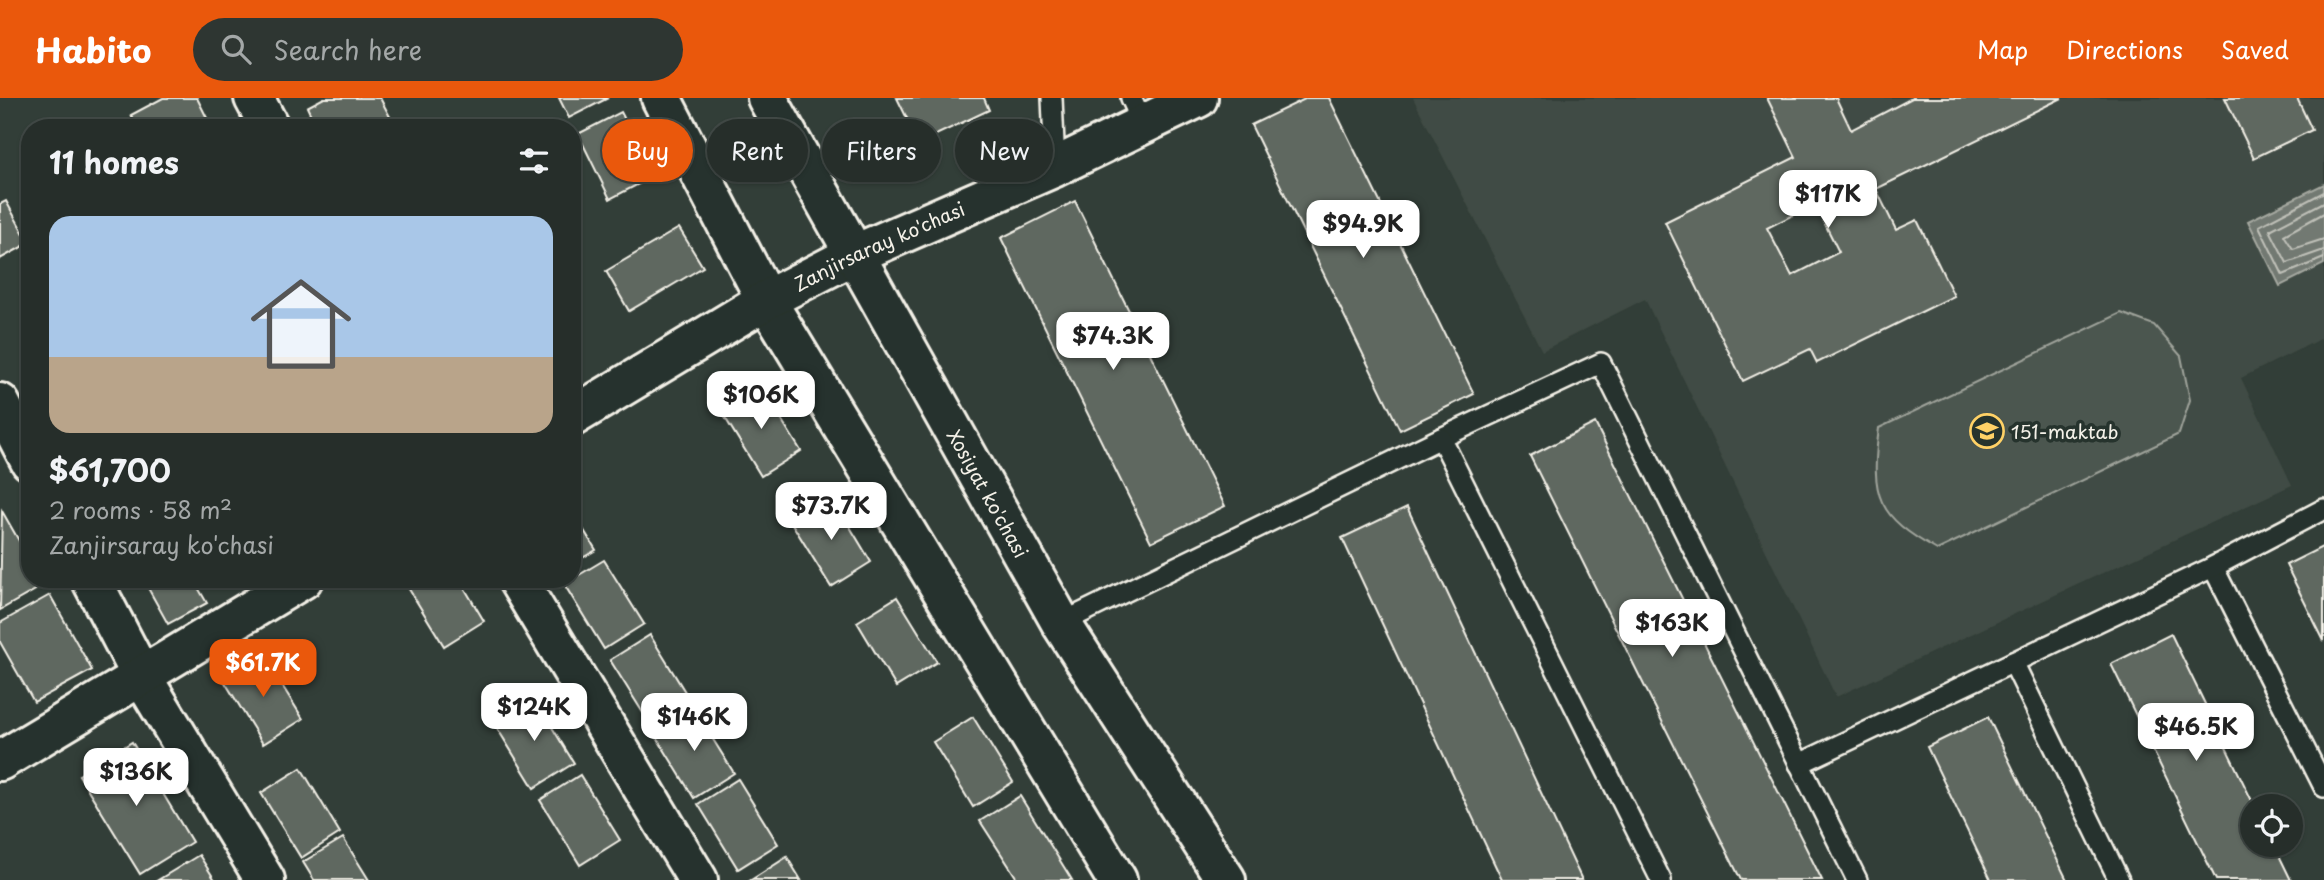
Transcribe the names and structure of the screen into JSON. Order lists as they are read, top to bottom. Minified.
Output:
{"streets":{"street":["Zanjirsaray ko'chasi","Xosiyat ko'chasi"]},"crossings":[["Zanjirsaray ko'chasi","Xosiyat ko'chasi"]],"places":{"school or university":["151-maktab"]},"page":{"header":"Habito","search":"Search here","nav":["Map","Directions","Saved"],"chip":["Buy","Rent","Filters","New"],"heading":"11 homes","price":["$117K","$94.9K","$74.3K","$106K","$73.7K","$163K","$61.7K","$124K","$146K","$46.5K","$136K"],"list":[{"name":"$61,700","note":"2 rooms · 58 m² · Zanjirsaray ko'chasi"}]}}
